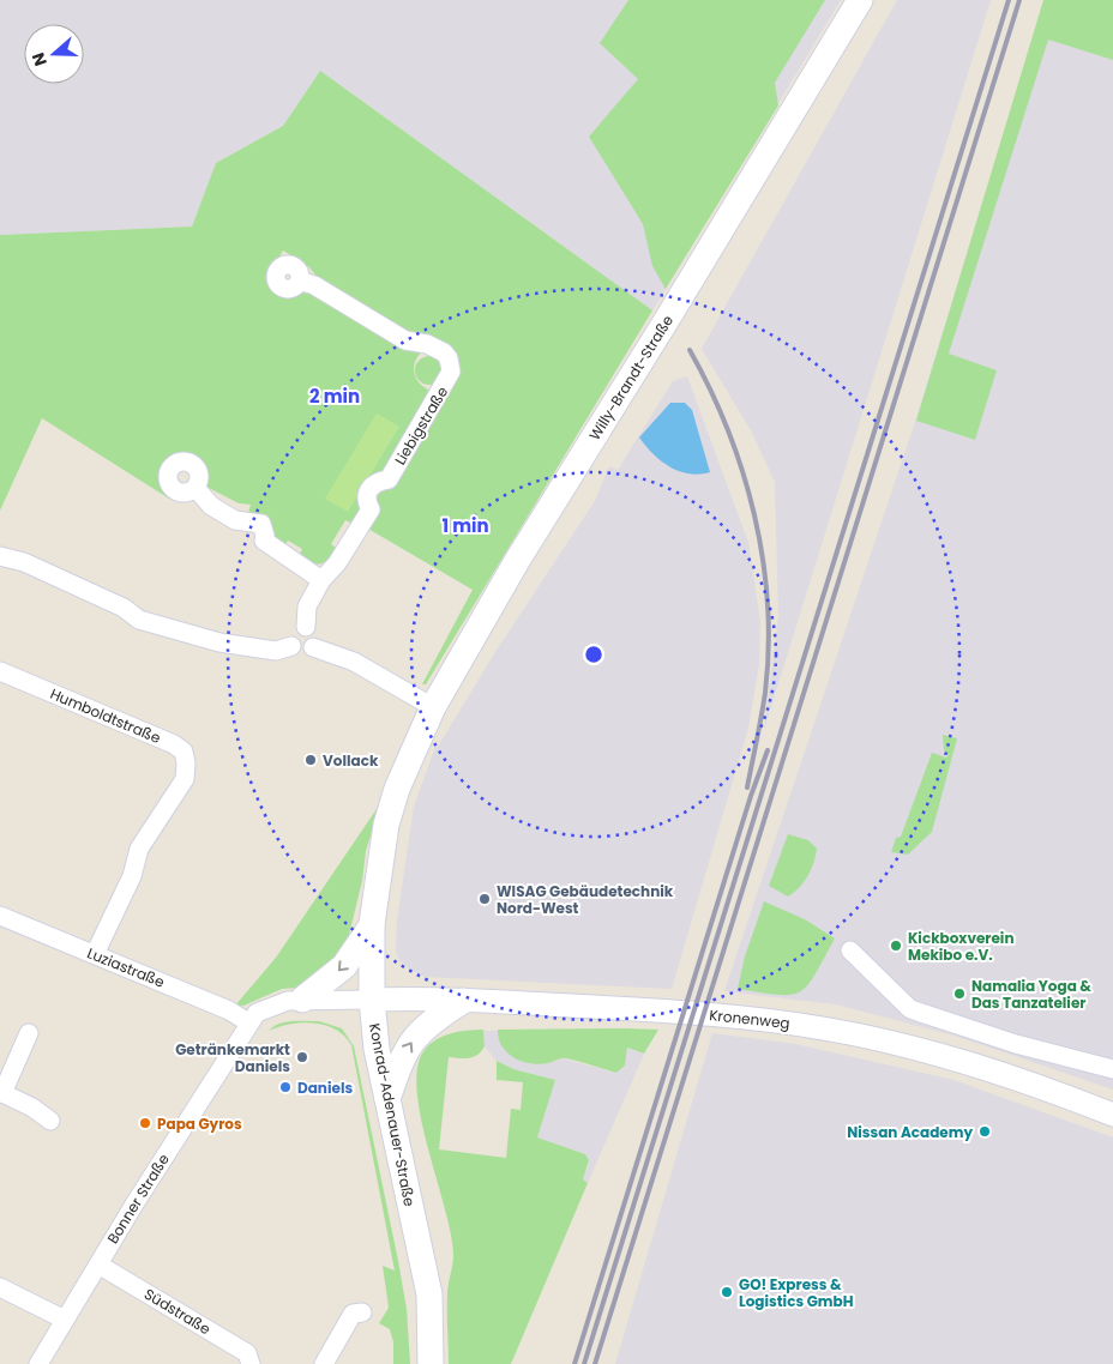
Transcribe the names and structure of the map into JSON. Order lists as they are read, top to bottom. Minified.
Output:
{"streets":{"main road":["Willy-Brandt-Straße","Konrad-Adenauer-Straße"],"street":["Liebigstraße","Humboldtstraße","Luziastraße","Kronenweg","Bonner Straße","Südstraße"]},"crossings":[["Willy-Brandt-Straße","Konrad-Adenauer-Straße"],["Humboldtstraße","Luziastraße"],["Luziastraße","Bonner Straße"],["Kronenweg","Konrad-Adenauer-Straße"],["Kronenweg","Bonner Straße"],["Konrad-Adenauer-Straße","Bonner Straße"],["Bonner Straße","Südstraße"]],"places":["Vollack","WISAG Gebäudetechnik Nord-West","Kickboxverein Mekibo e.V.","Namalia Yoga & Das Tanzatelier","Getränkemarkt Daniels","Daniels","Papa Gyros","Nissan Academy","GO! Express & Logistics GmbH"],"north":"left","rings":["2 min","1 min"]}
